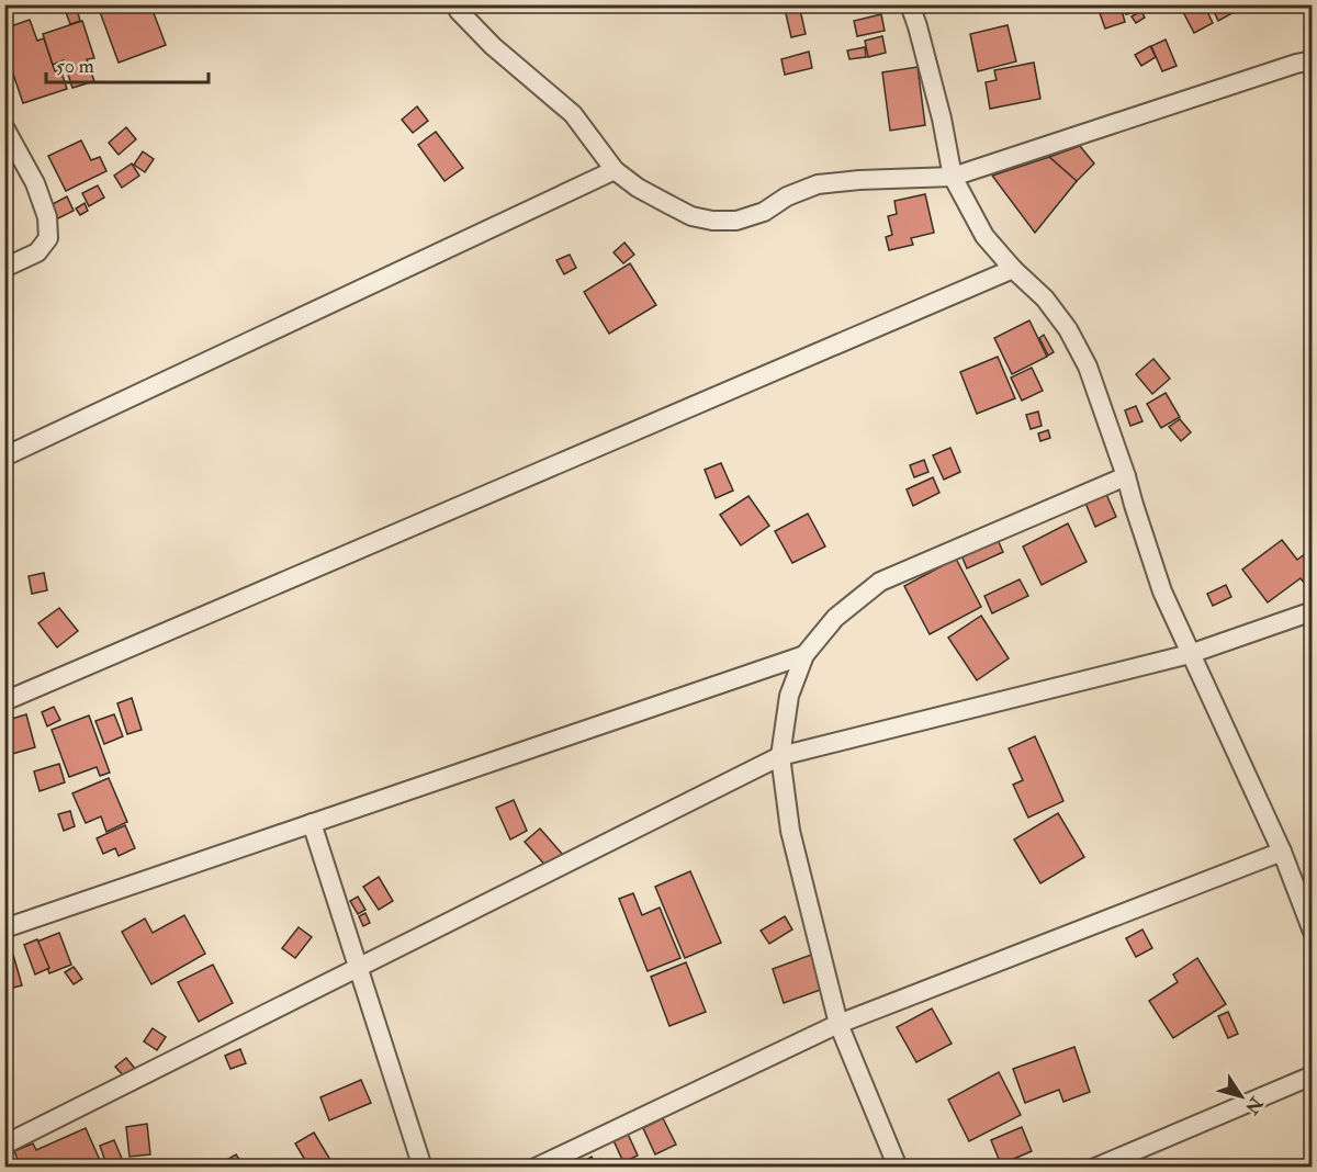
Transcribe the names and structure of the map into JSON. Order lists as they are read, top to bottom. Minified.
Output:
{"scale_bar":"50 m","north":"bottom right"}
